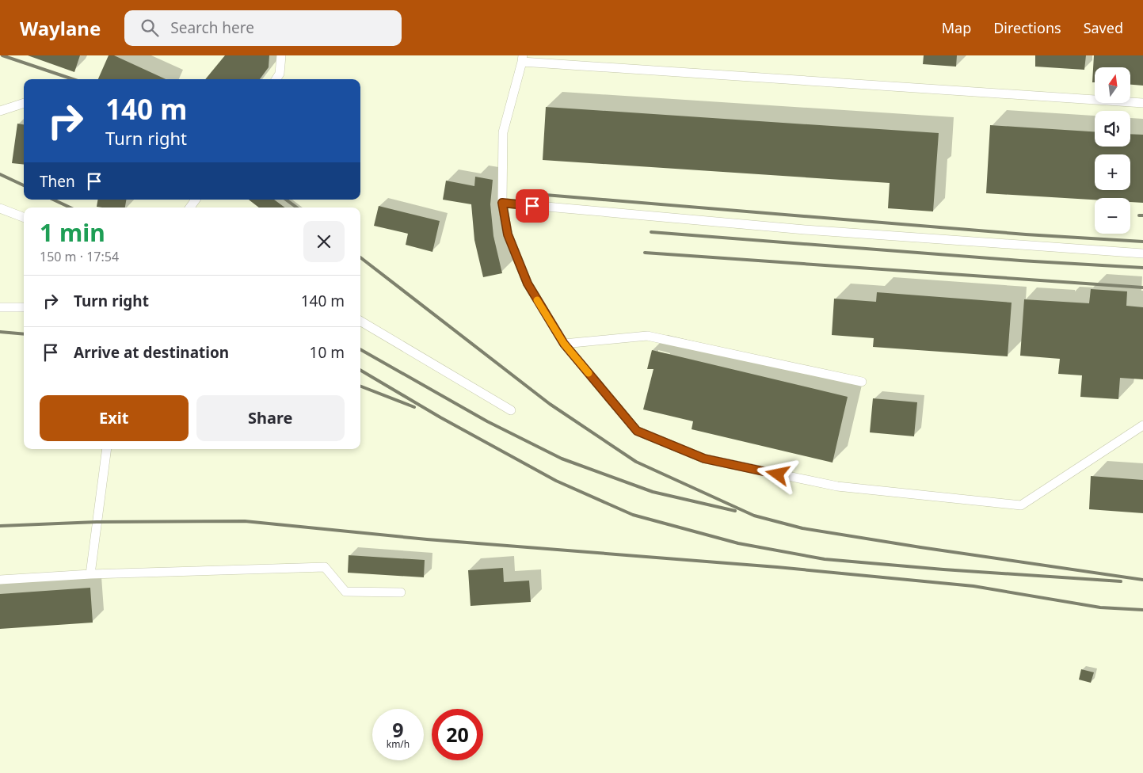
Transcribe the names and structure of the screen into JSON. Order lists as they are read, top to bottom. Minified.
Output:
{"north":"top","page":{"header":"Waylane","search":"Search here","nav":["Map","Directions","Saved"],"map_buttons":["+","−"],"turn":["140 m","Turn right"],"then":"Then","heading":["1 min","150 m · 17:54"],"list":[{"name":"Turn right","value":"140 m"},{"name":"Arrive at destination","value":"10 m"}],"buttons":["Exit","Share"],"speed":"9 km/h","limit":"20"}}
